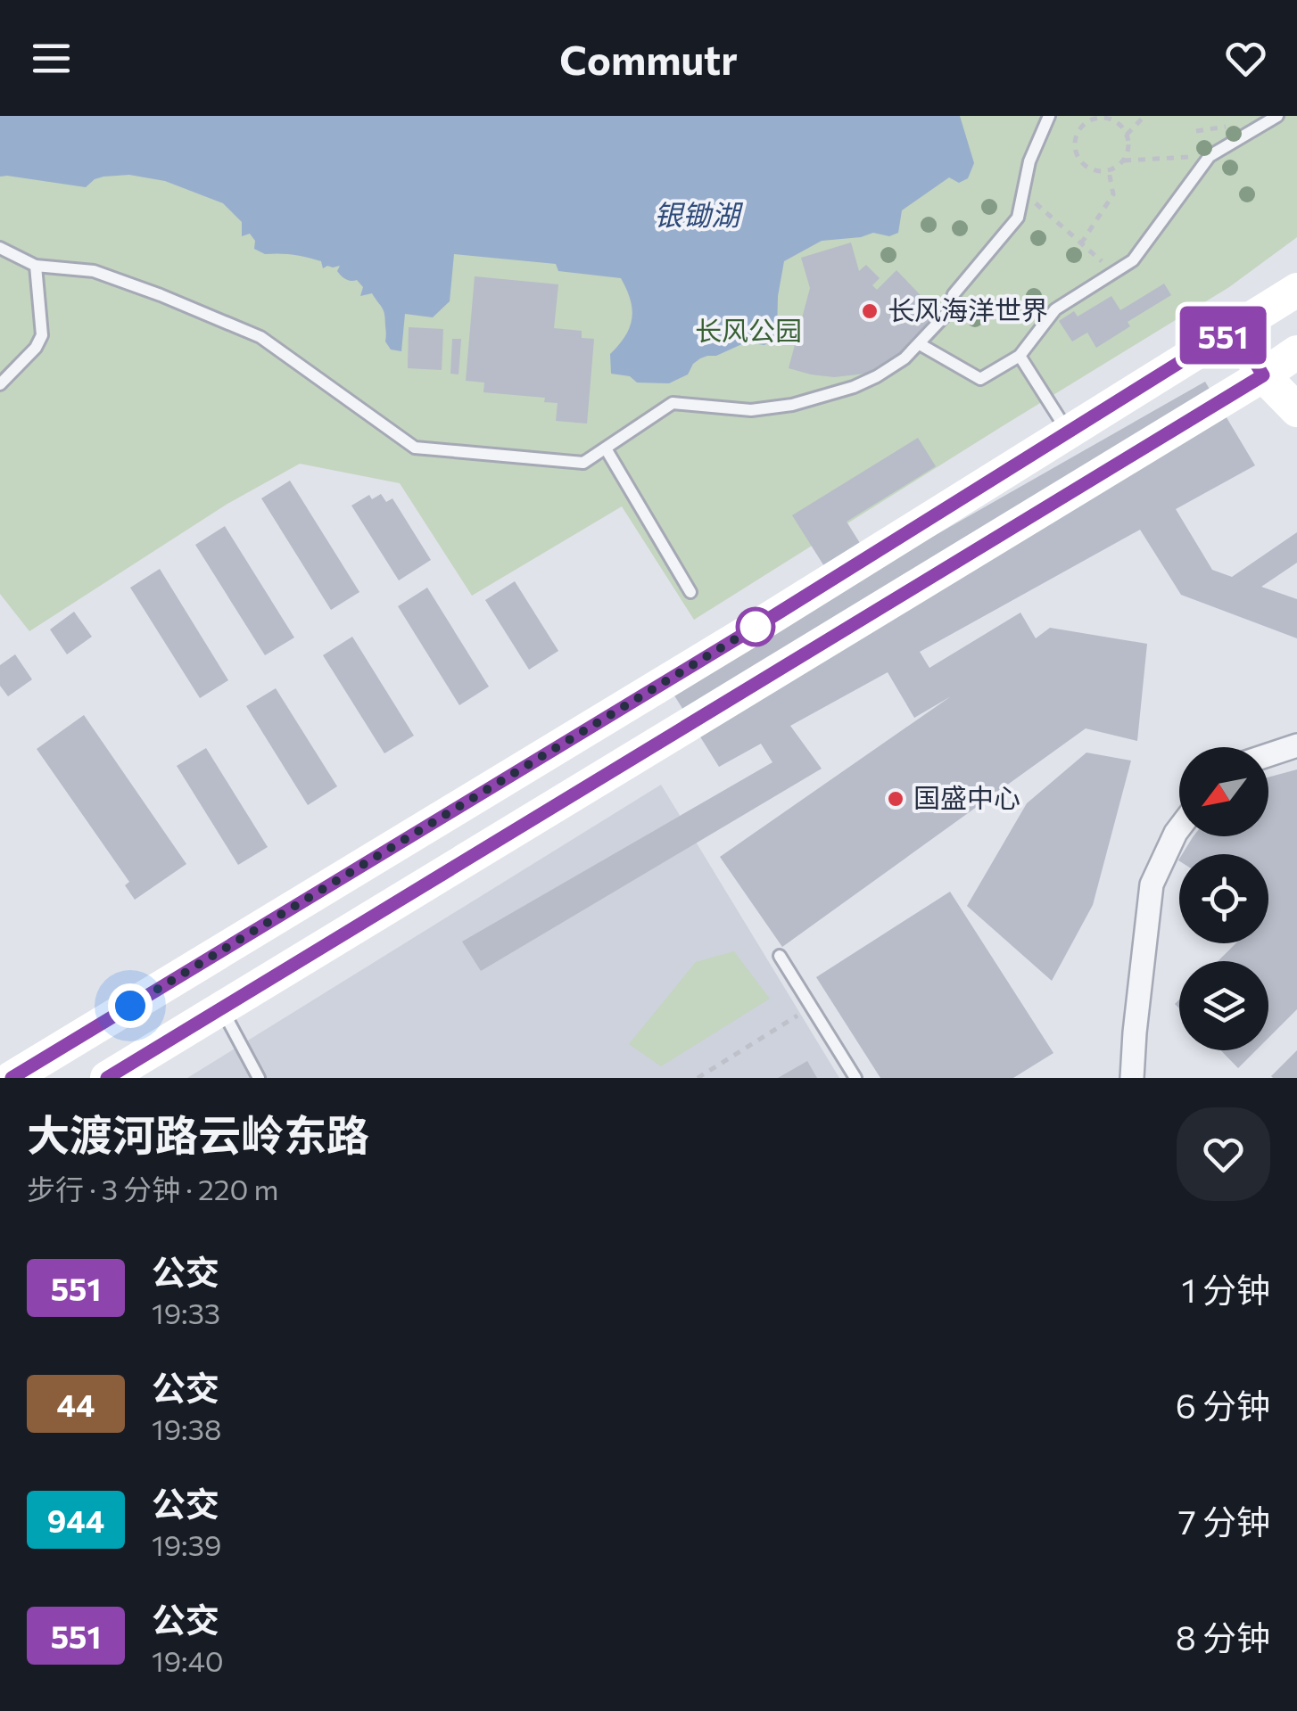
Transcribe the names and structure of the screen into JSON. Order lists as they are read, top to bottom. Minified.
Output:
{"water":["银锄湖"],"parks":["长风公园"],"places":["长风海洋世界","国盛中心"],"lines":["bus line 551"],"north":"bottom left","page":{"header":"Commutr","on_map":"551","heading":["大渡河路云岭东路","步行 · 3 分钟 · 220 m"],"list":[{"mark":"551","name":"公交","note":"19:33","value":"1 分钟"},{"mark":"44","name":"公交","note":"19:38","value":"6 分钟"},{"mark":"944","name":"公交","note":"19:39","value":"7 分钟"},{"mark":"551","name":"公交","note":"19:40","value":"8 分钟"}]}}
